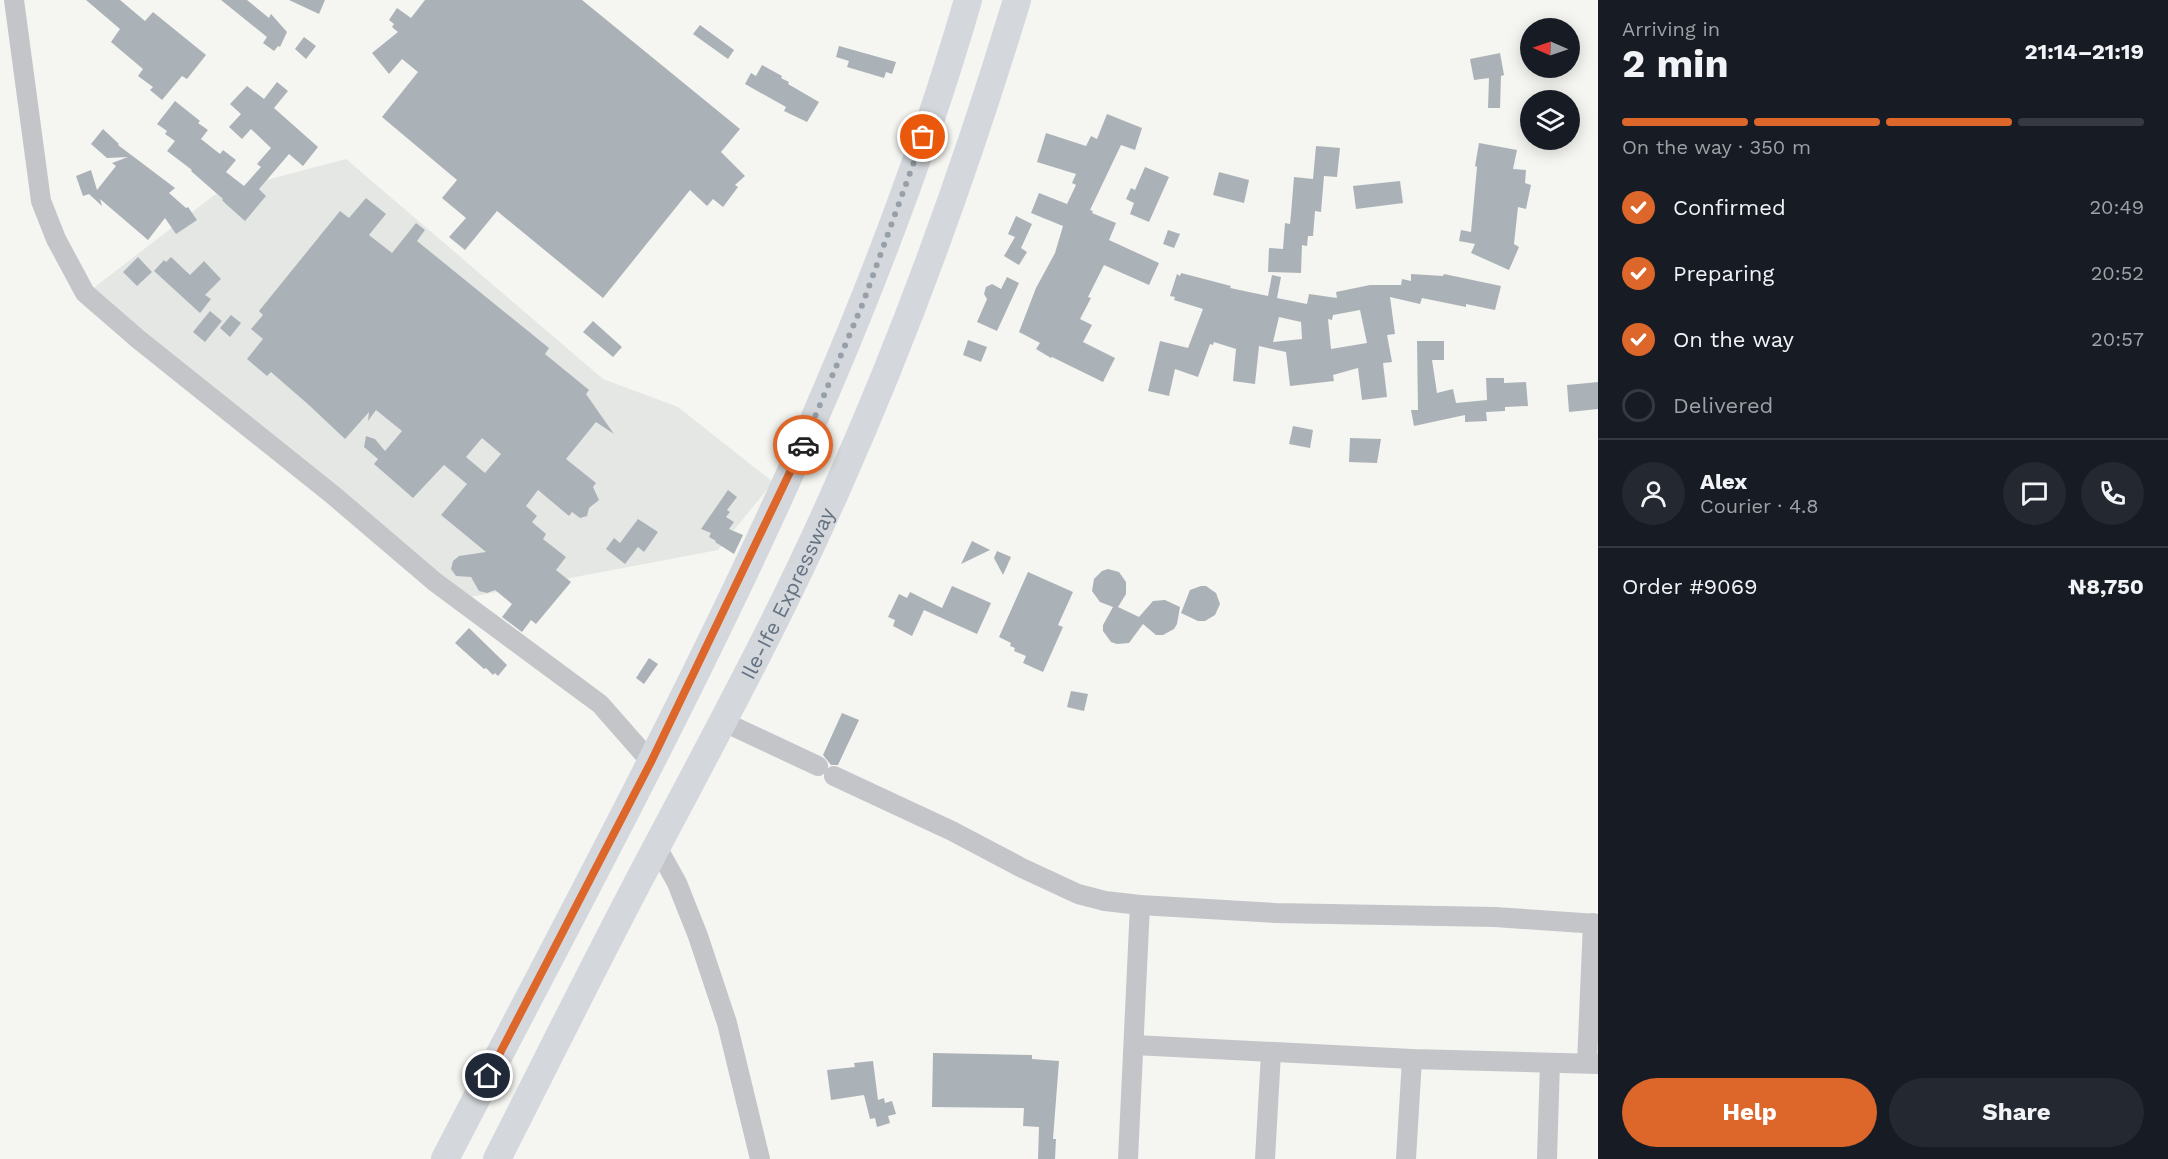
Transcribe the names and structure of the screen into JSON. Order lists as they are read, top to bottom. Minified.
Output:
{"streets":{"highway":["Ile-Ife Expressway"]},"north":"left","page":{"heading":["2 min","Arriving in","21:14–21:19"],"panel":["Alex","Courier · 4.8","Order #9069","₦8,750"],"bar":"On the way · 350 m","list":[["Confirmed","20:49"],["Preparing","20:52"],["On the way","20:57"],"Delivered"],"buttons":["Help","Share"]}}
